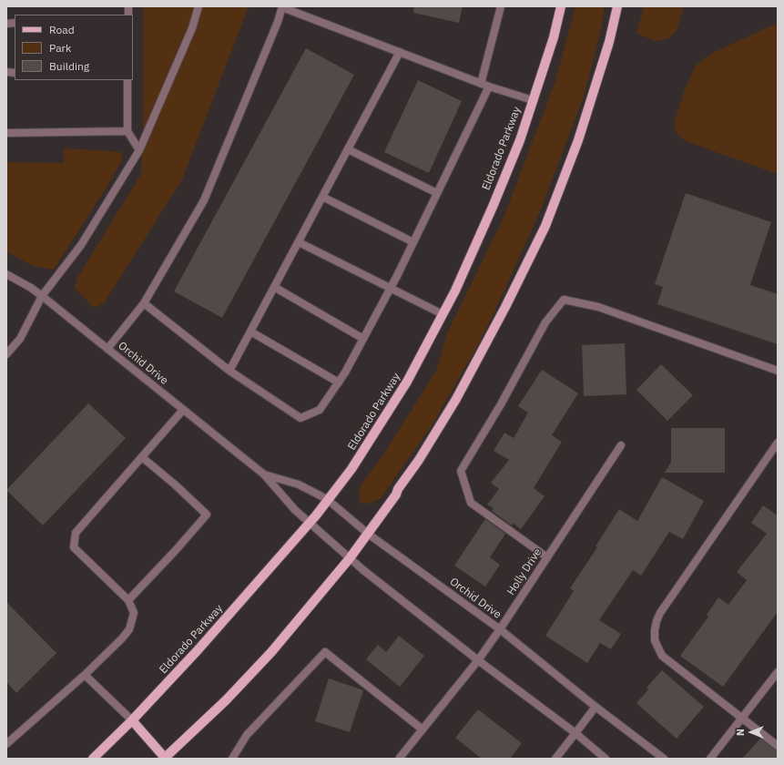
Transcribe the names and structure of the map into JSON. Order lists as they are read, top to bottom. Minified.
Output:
{"streets":{"main road":["Eldorado Parkway"],"street":["Orchid Drive","Holly Drive"]},"crossings":[["Eldorado Parkway","Orchid Drive"],["Orchid Drive","Holly Drive"]],"legend":["Road","Park","Building"],"north":"left"}
